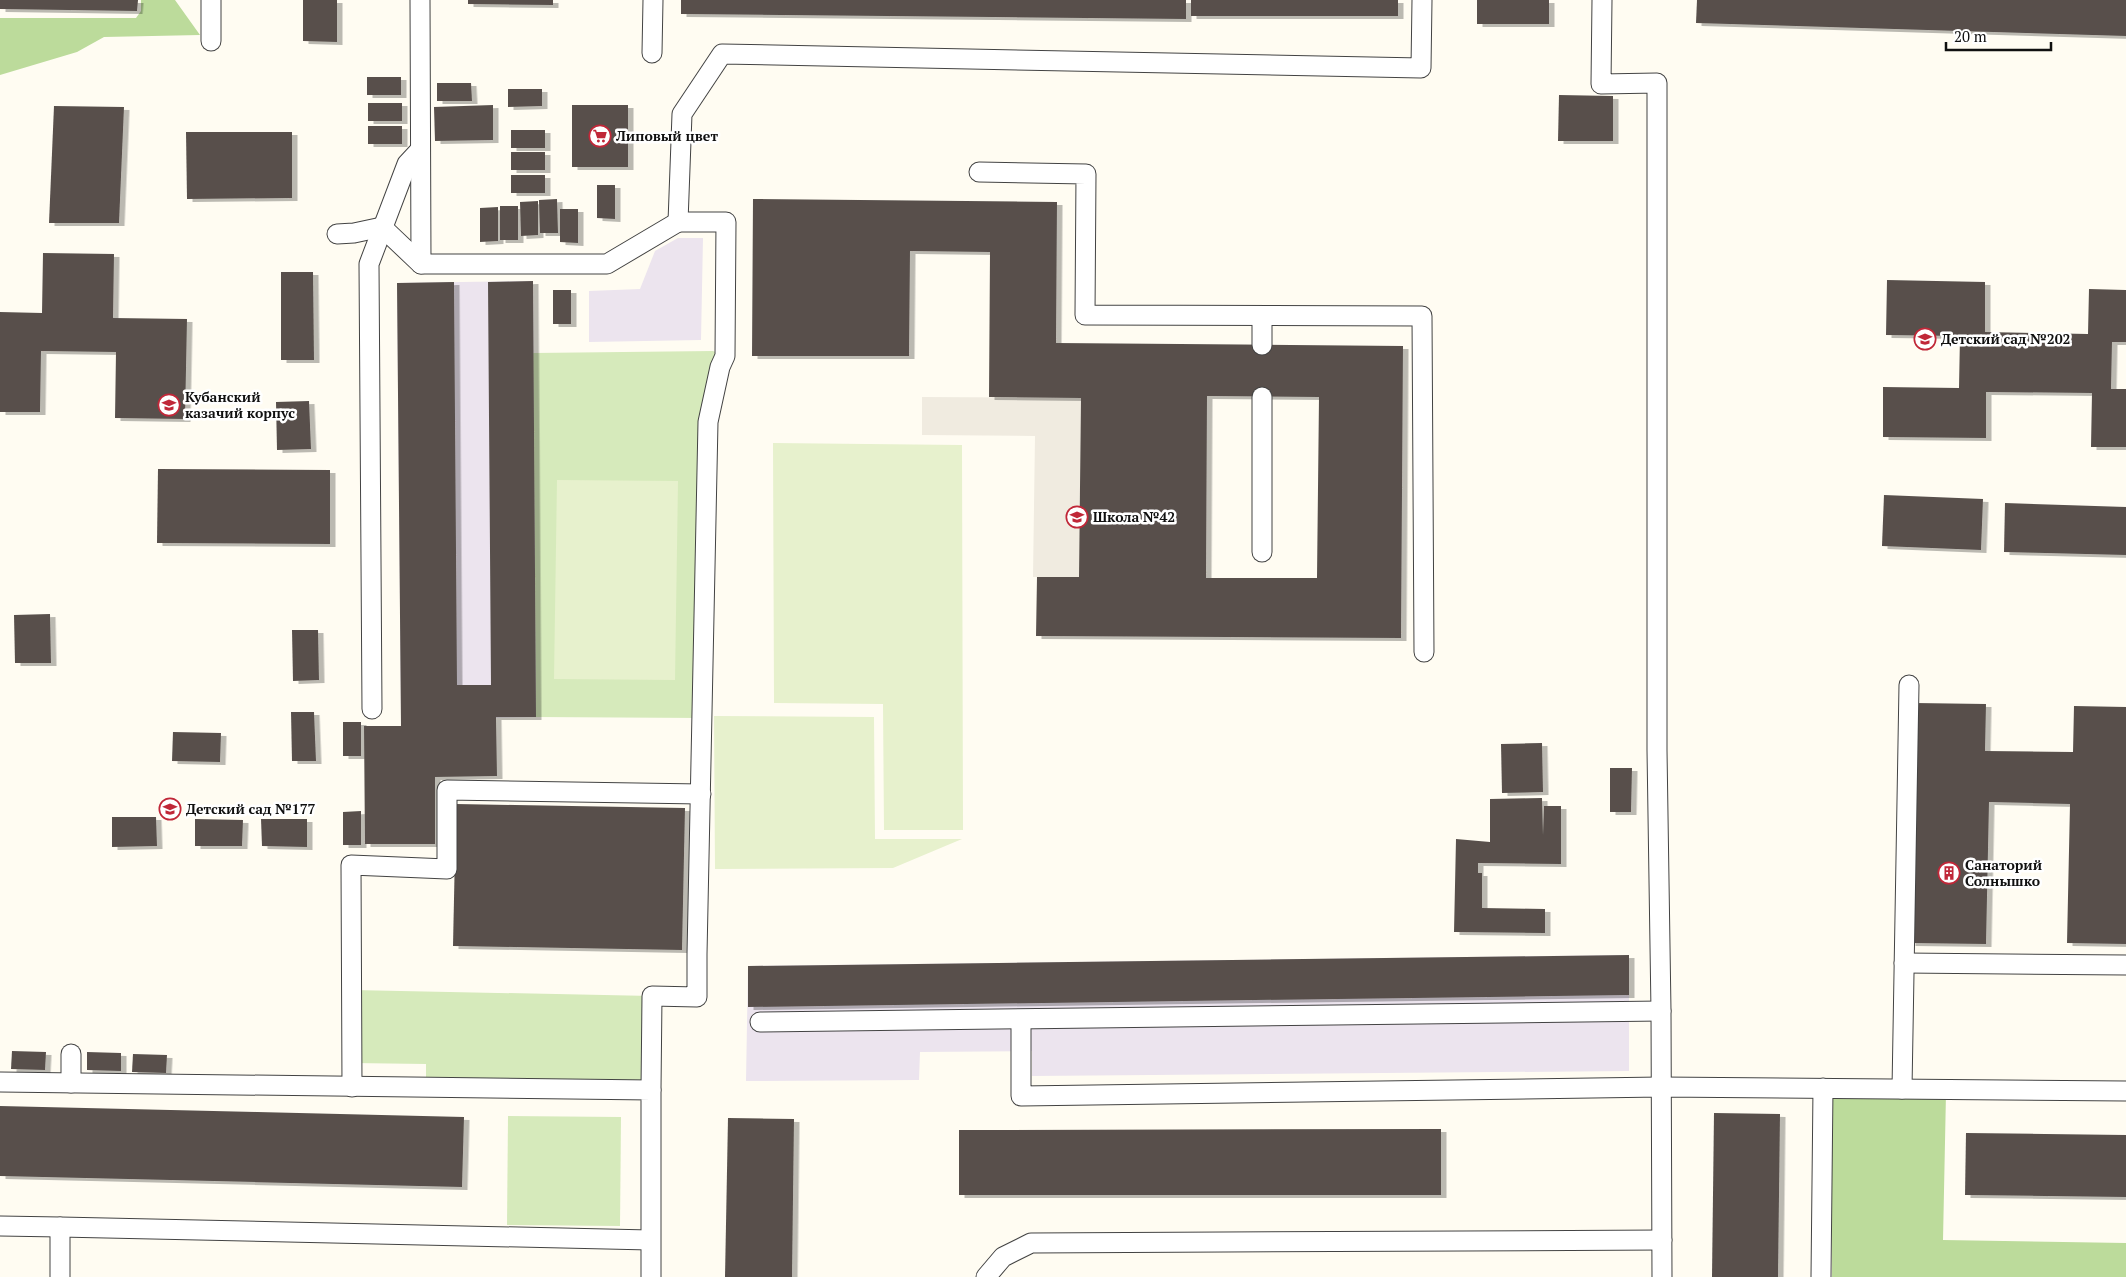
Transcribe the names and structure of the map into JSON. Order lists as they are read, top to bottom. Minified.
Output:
{"places":{"supermarket":["Липовый цвет"],"school or university":["Детский сад №202","Кубанский казачий корпус","Школа №42","Детский сад №177"],"building":["Санаторий Солнышко"]},"scale_bar":"20 m"}
